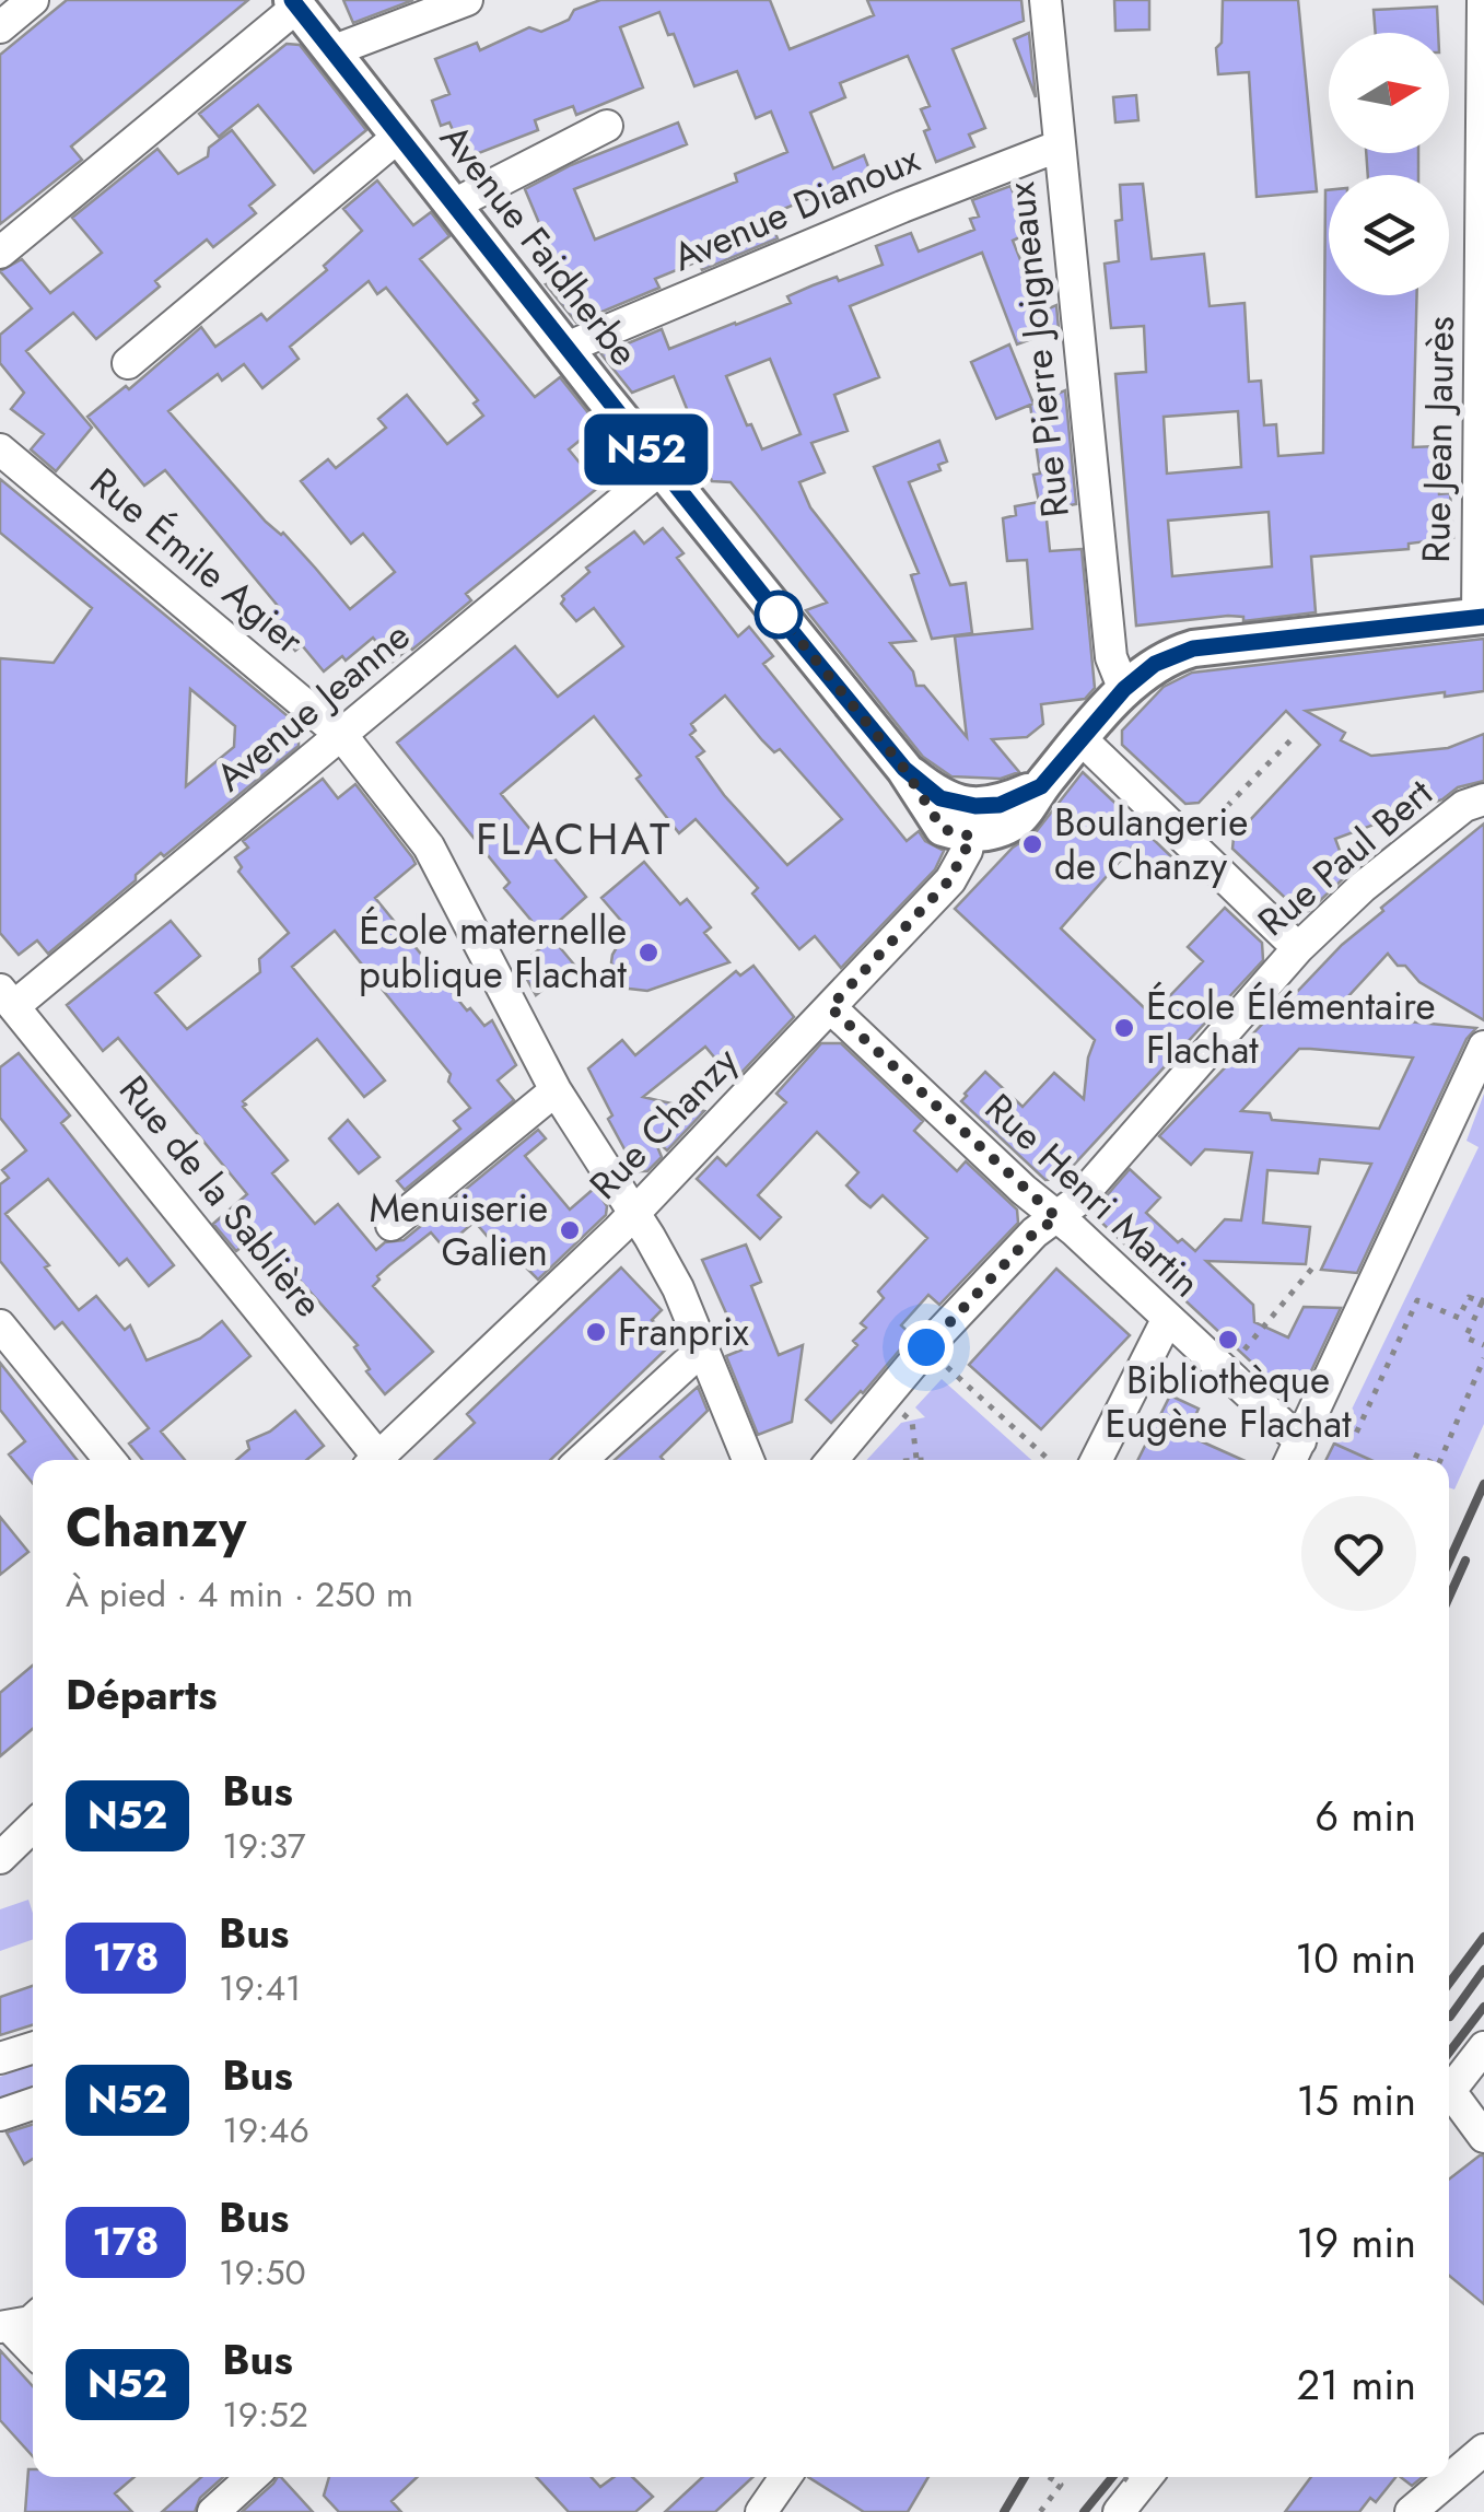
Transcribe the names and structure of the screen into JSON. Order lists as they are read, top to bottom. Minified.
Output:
{"streets":{"main road":["Avenue Faidherbe"],"street":["Avenue Dianoux","Rue Pierre Joigneaux","Rue Jean Jaurès","Rue Émile Agier","Avenue Jeanne","Rue Paul Bert","Rue Chanzy","Rue Henri Martin","Rue de la Sablière"]},"crossings":[["Avenue Dianoux","Avenue Faidherbe"],["Avenue Dianoux","Rue Pierre Joigneaux"],["Avenue Faidherbe","Avenue Jeanne"],["Avenue Faidherbe","Rue Chanzy"],["Rue Émile Agier","Avenue Jeanne"],["Rue Émile Agier","Rue Chanzy"],["Avenue Jeanne","Rue de la Sablière"],["Rue Paul Bert","Rue Henri Martin"],["Rue Chanzy","Rue Henri Martin"]],"districts":["FLACHAT"],"places":["Boulangerie de Chanzy","École maternelle publique Flachat","École Élémentaire Flachat","Menuiserie Galien","Franprix","Bibliothèque Eugène Flachat"],"lines":["bus line N52"],"north":"right","page":{"on_map":"N52","heading":[["Chanzy","À pied · 4 min · 250 m"],"Départs"],"list":[{"mark":"N52","name":"Bus","note":"19:37","value":"6 min"},{"mark":"178","name":"Bus","note":"19:41","value":"10 min"},{"mark":"N52","name":"Bus","note":"19:46","value":"15 min"},{"mark":"178","name":"Bus","note":"19:50","value":"19 min"},{"mark":"N52","name":"Bus","note":"19:52","value":"21 min"}]}}
